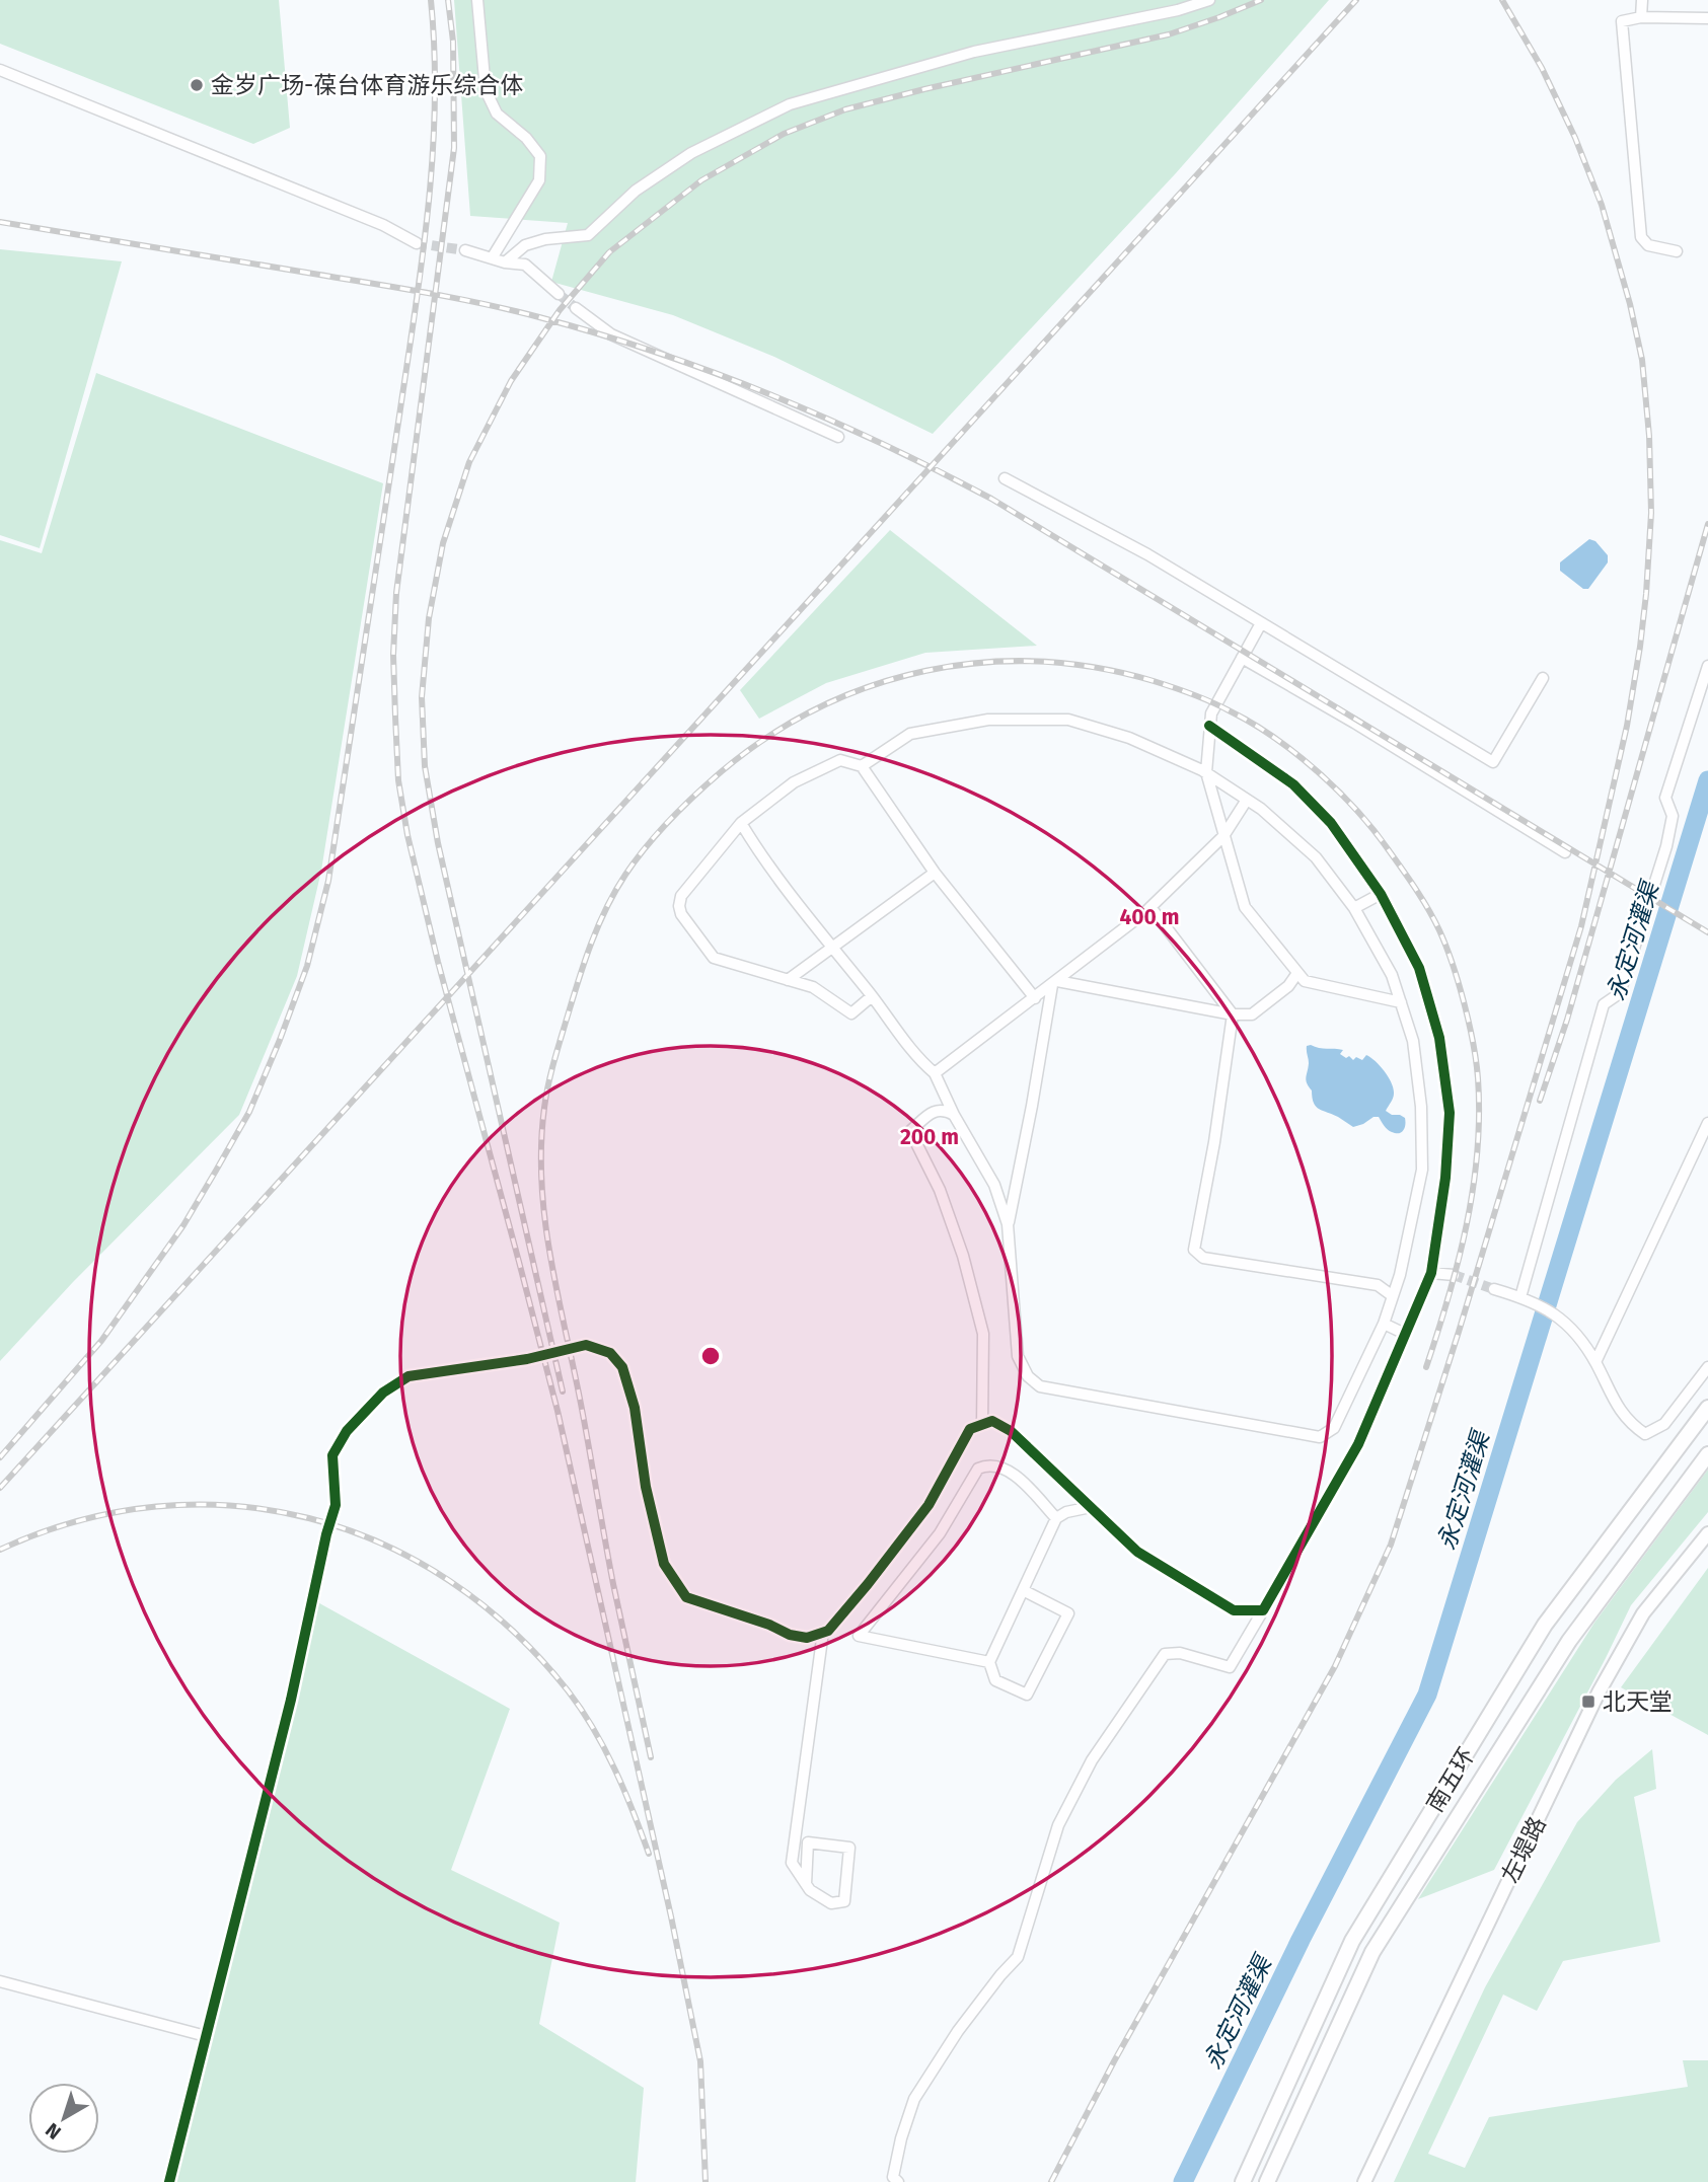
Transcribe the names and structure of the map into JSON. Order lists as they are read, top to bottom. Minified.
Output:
{"streets":{"highway":["南五环"],"main road":["左堤路"]},"water":["永定河灌渠"],"places":{"other":["金岁广场-葆台体育游乐综合体"],"transit":["北天堂"]},"north":"bottom left","rings":["400 m","200 m"]}
